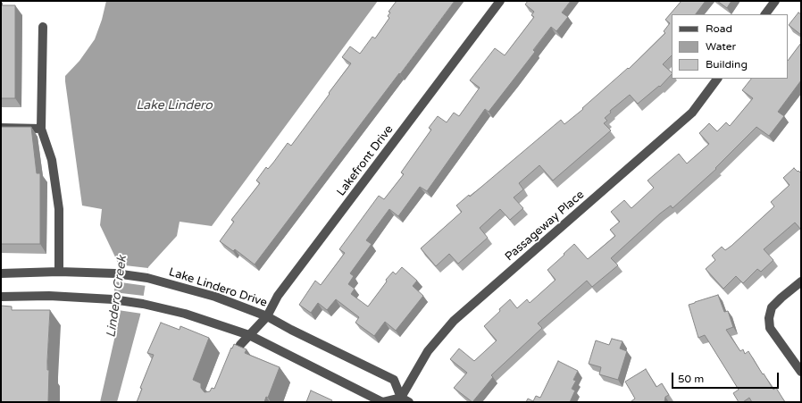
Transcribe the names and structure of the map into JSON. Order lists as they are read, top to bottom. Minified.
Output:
{"streets":{"street":["Lakefront Drive","Passageway Place","Lake Lindero Drive"]},"crossings":[["Lakefront Drive","Lake Lindero Drive"],["Passageway Place","Lake Lindero Drive"]],"water":["Lake Lindero","Lindero Creek"],"legend":["Road","Water","Building"],"scale_bar":"50 m"}
